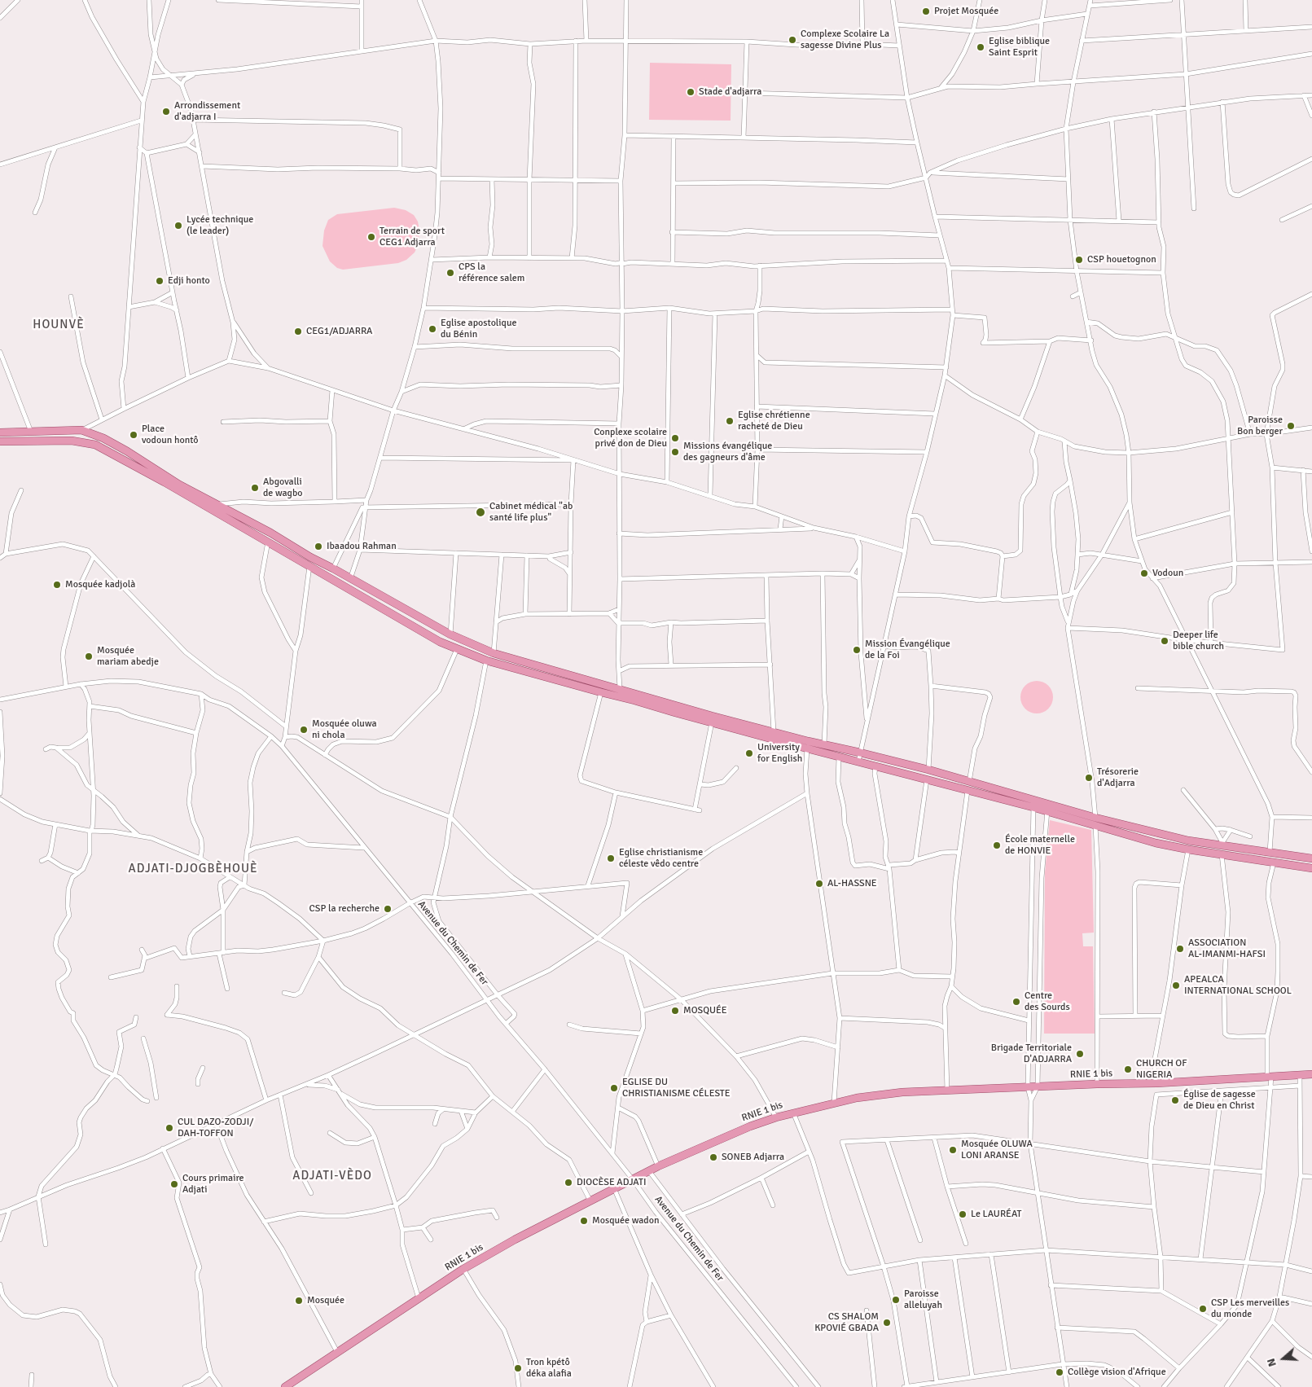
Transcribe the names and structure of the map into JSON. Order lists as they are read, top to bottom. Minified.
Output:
{"streets":{"main road":["RNIE 1 bis"],"street":["Avenue du Chemin de Fer"]},"crossings":[["Avenue du Chemin de Fer","RNIE 1 bis"]],"districts":["HOUNVÈ","ADJATI-DJOGBÈHOUÈ","ADJATI-VÈDO"],"places":["Projet Mosquée","Complexe Scolaire La sagesse Divine Plus","Eglise biblique Saint Esprit","Stade d'adjarra","Arrondissement d'adjarra I","Lycée technique (le leader)","Terrain de sport CEG1 Adjarra","CSP houetognon","CPS la référence salem","Edji honto","Eglise apostolique du Bénin","CEG1/ADJARRA","Eglise chrétienne racheté de Dieu","Paroisse Bon berger","Place vodoun hontô","Conplexe scolaire privé don de Dieu","Missions évangélique des gagneurs d'âme","Abgovalli de wagbo","Cabinet médical \"ab santé life plus\"","Ibaadou Rahman","Vodoun","Mosquée kadjolà","Deeper life bible church","Mission Évangélique de la Foi","Mosquée mariam abedje","Mosquée oluwa ni chola","University for English","Trésorerie d'Adjarra","École maternelle de HONVIE","Eglise christianisme céleste vêdo centre","AL-HASSNE","CSP la recherche","ASSOCIATION AL-IMANMI-HAFSI","APEALCA INTERNATIONAL SCHOOL","Centre des Sourds","MOSQUÉE","Brigade Territoriale D'ADJARRA","CHURCH OF NIGERIA","EGLISE DU CHRISTIANISME CÉLESTE","Église de sagesse de Dieu en Christ","CUL DAZO-ZODJI/ DAH-TOFFON","Mosquée OLUWA LONI ARANSE","SONEB Adjarra","DIOCÈSE ADJATI","Cours primaire Adjati","Le LAURÉAT","Mosquée wadon","Paroisse alleluyah","Mosquée","CSP Les merveilles du monde","CS SHALOM KPOVIÉ GBADA","Tron kpétô déka alafia","Collège vision d'Afrique"],"north":"left"}
